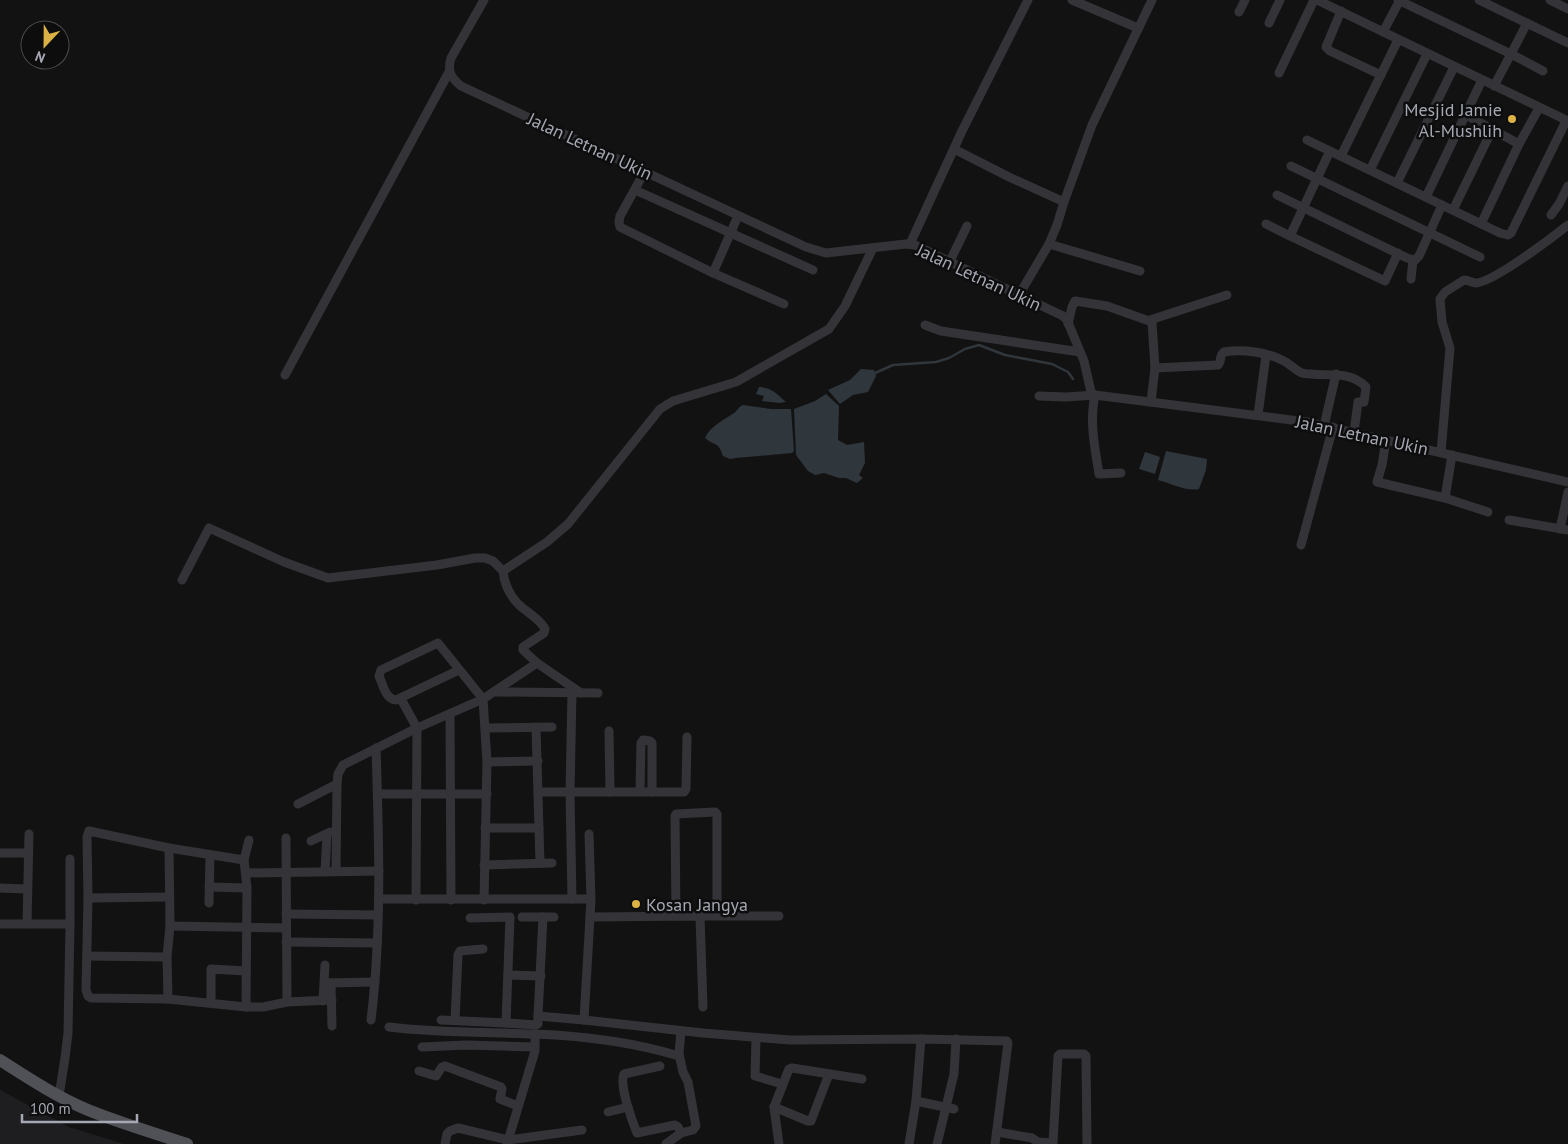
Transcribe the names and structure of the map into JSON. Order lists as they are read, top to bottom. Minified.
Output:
{"streets":{"street":["Jalan Letnan Ukin"]},"places":["Mesjid Jamie Al-Mushlih","Kosan Jangya"],"scale_bar":"100 m","north":"bottom"}
